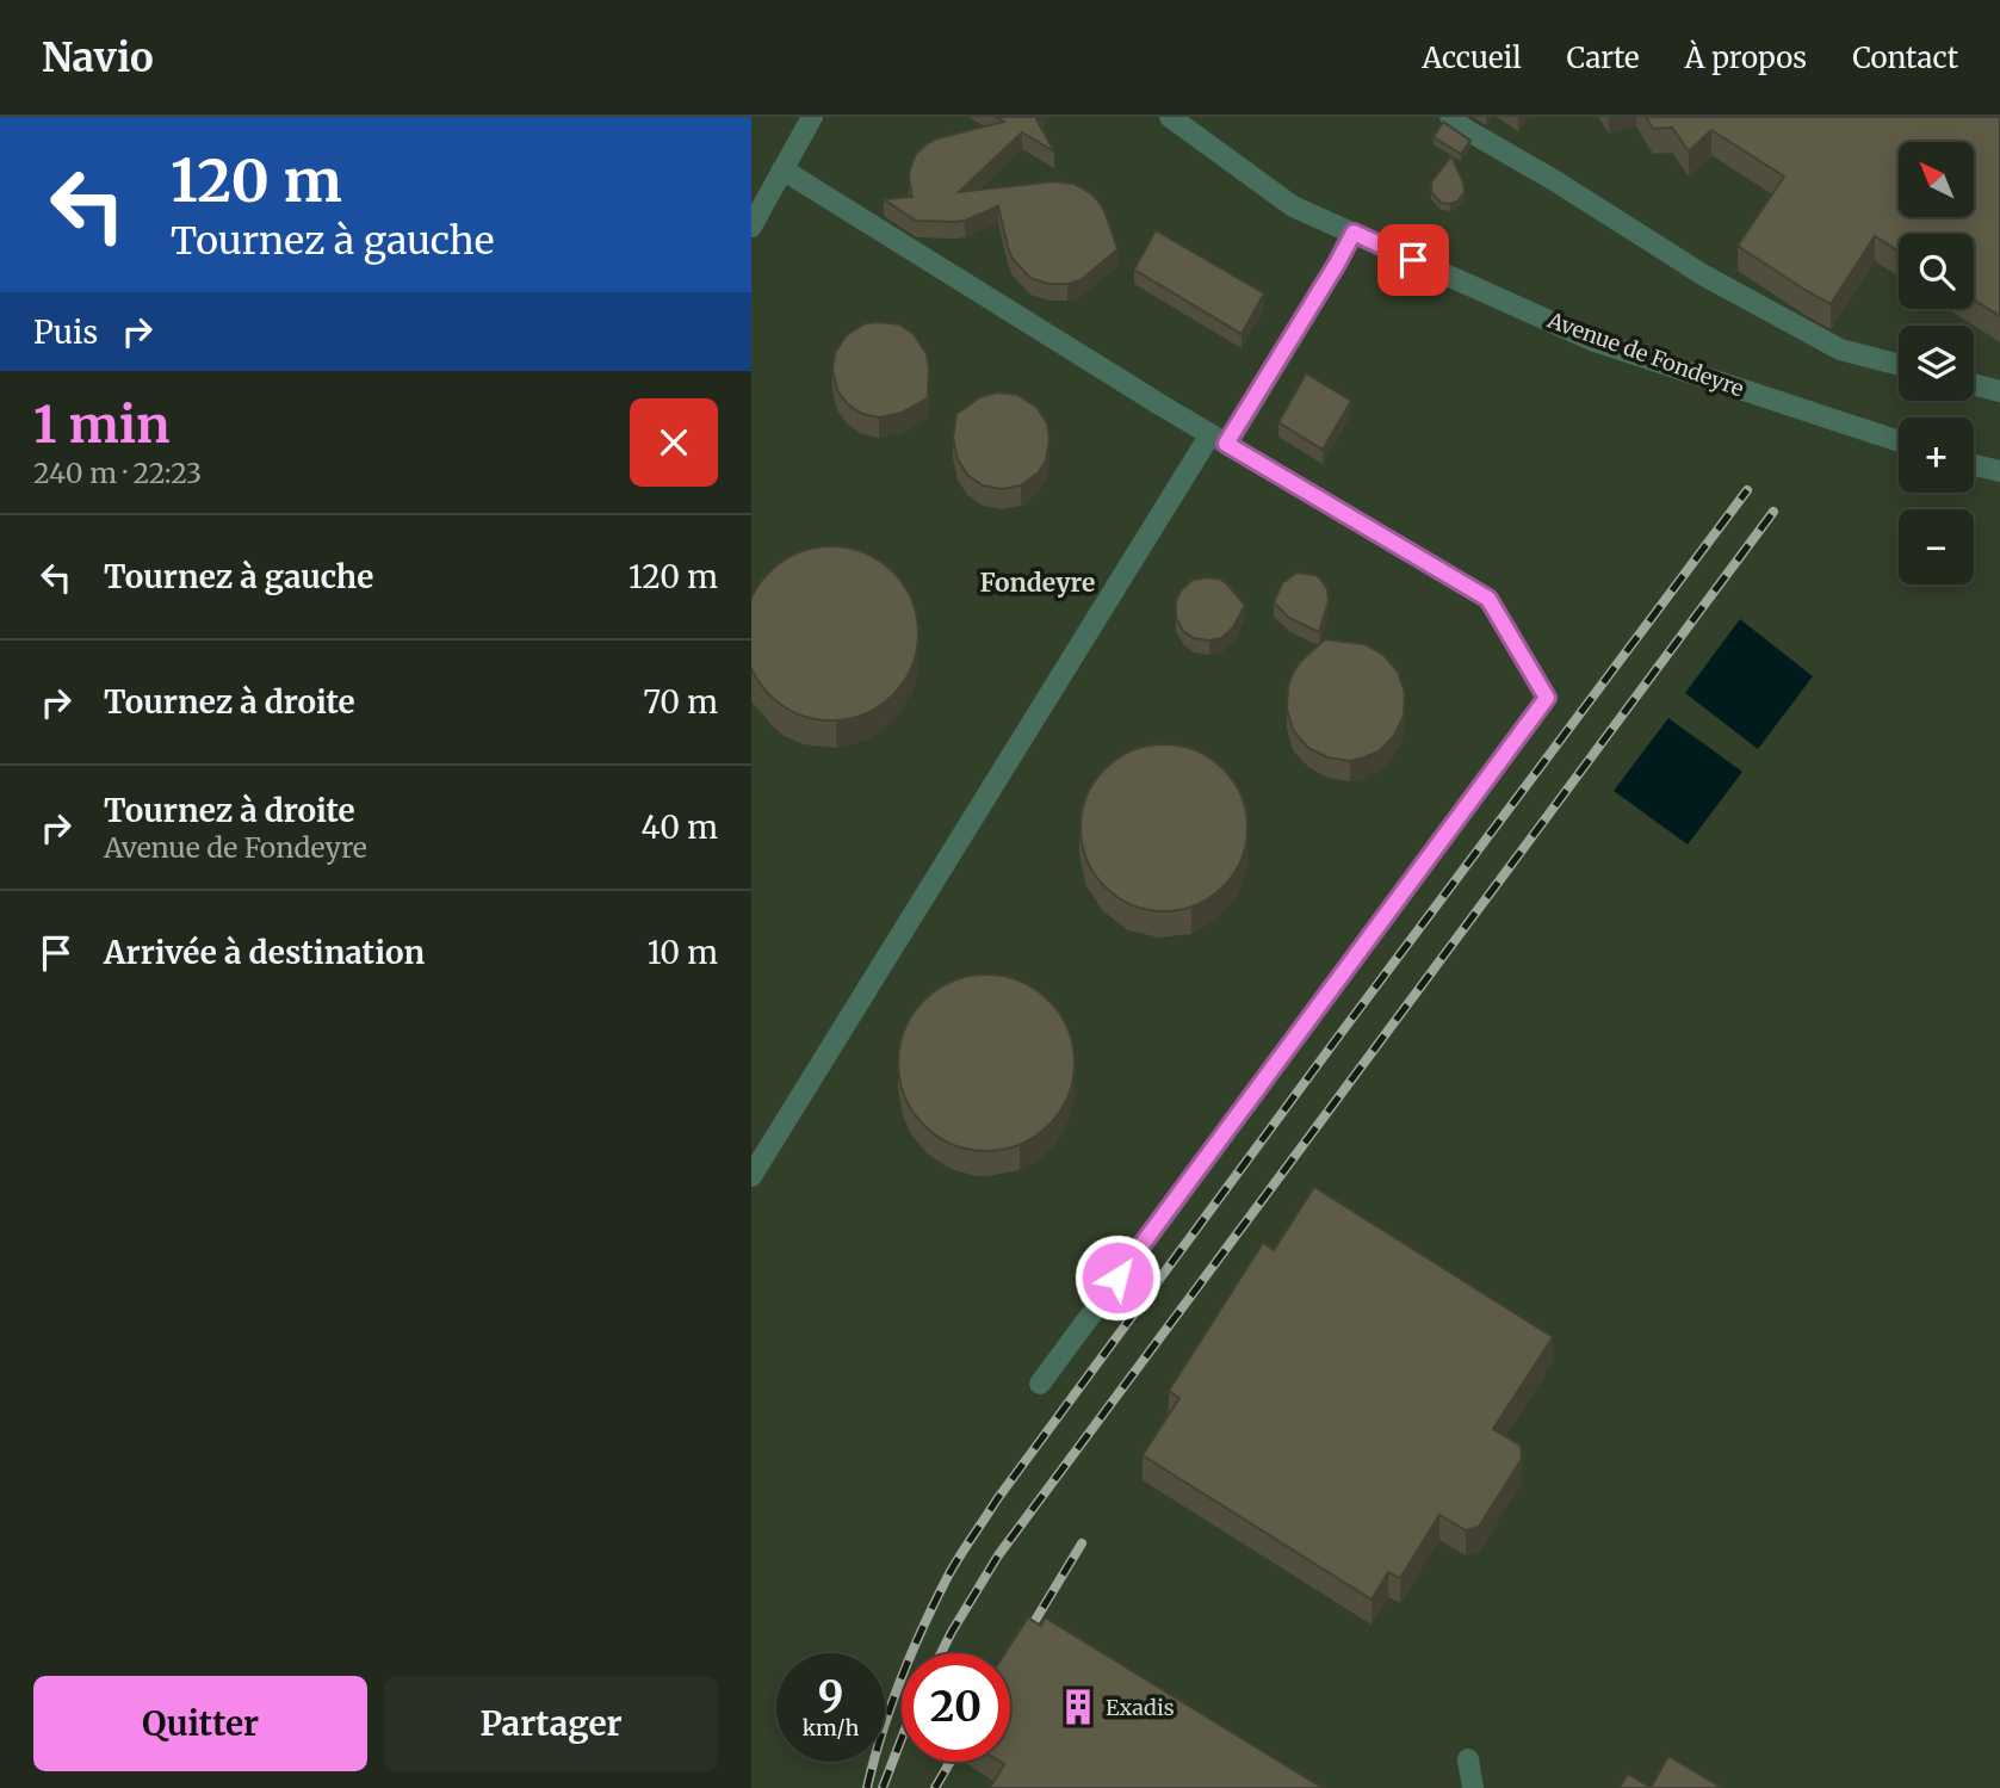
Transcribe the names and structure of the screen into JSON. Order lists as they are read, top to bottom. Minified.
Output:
{"streets":{"street":["Avenue de Fondeyre"]},"districts":["Fondeyre"],"places":{"building":["Exadis"]},"north":"top left","page":{"header":"Navio","nav":["Accueil","Carte","À propos","Contact"],"turn":["120 m","Tournez à gauche"],"map_buttons":["+","−"],"then":"Puis","heading":["1 min","240 m · 22:23"],"list":[{"name":"Tournez à gauche","value":"120 m"},{"name":"Tournez à droite","value":"70 m"},{"name":"Tournez à droite","note":"Avenue de Fondeyre","value":"40 m"},{"name":"Arrivée à destination","value":"10 m"}],"speed":"9 km/h","limit":"20","buttons":["Quitter","Partager"]}}
